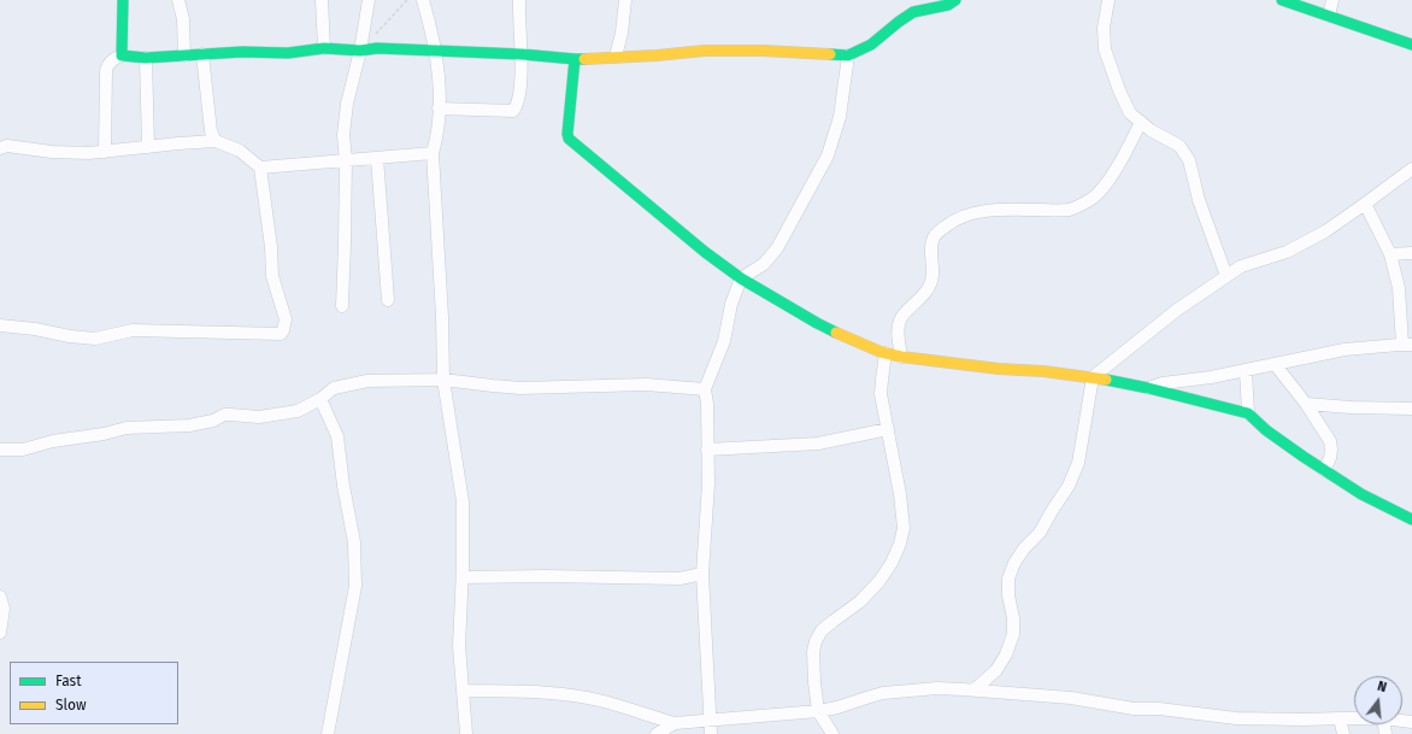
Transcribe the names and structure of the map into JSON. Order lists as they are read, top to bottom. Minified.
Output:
{"legend":["Fast","Slow"],"north":"top"}
